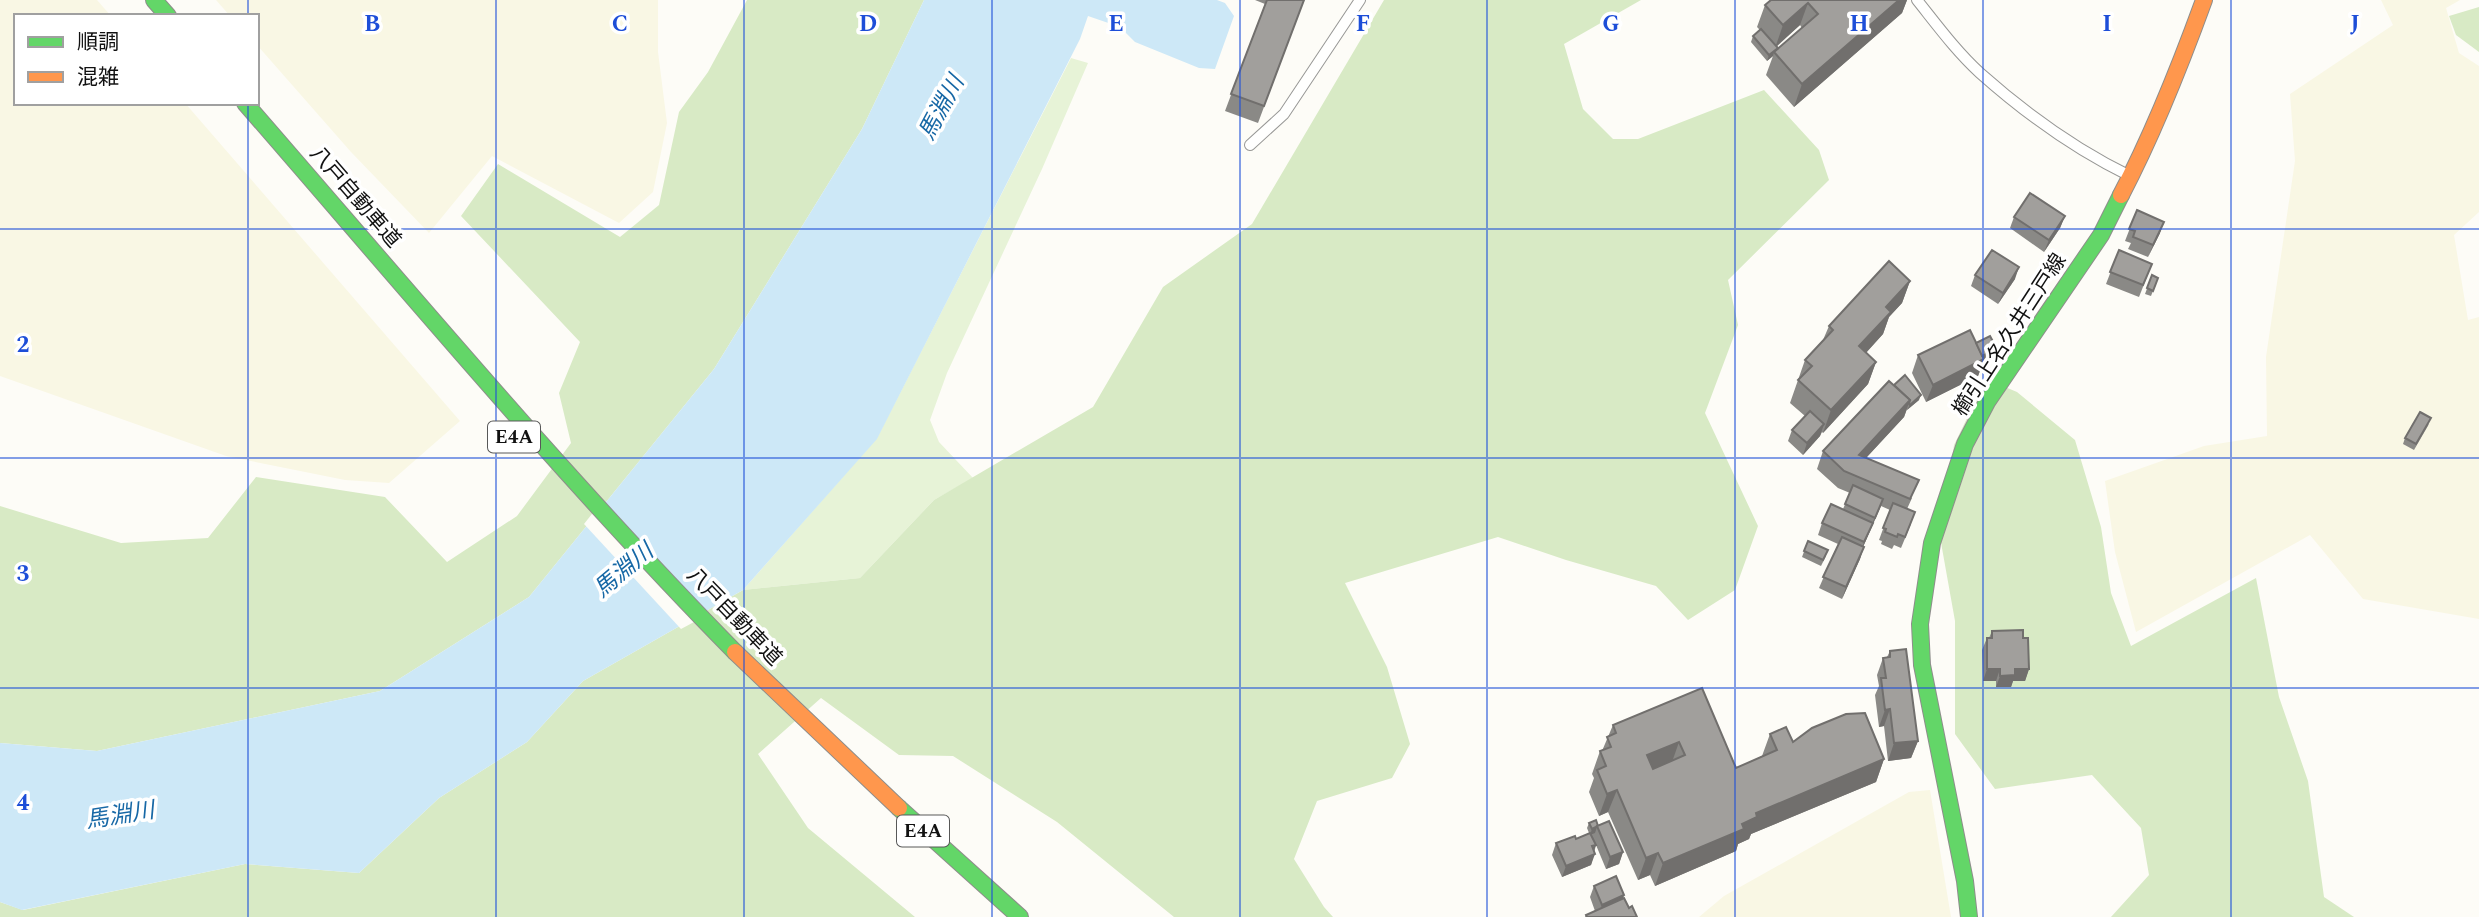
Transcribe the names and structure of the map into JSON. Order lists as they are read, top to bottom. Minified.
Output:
{"streets":{"main road":["八戸自動車道","櫛引上名久井三戸線","E4A"]},"water":["馬淵川"],"legend":["順調","混雑"],"grid":{"columns":["B","C","D","E","F","G","H","I","J"],"rows":["2","3","4"]}}
